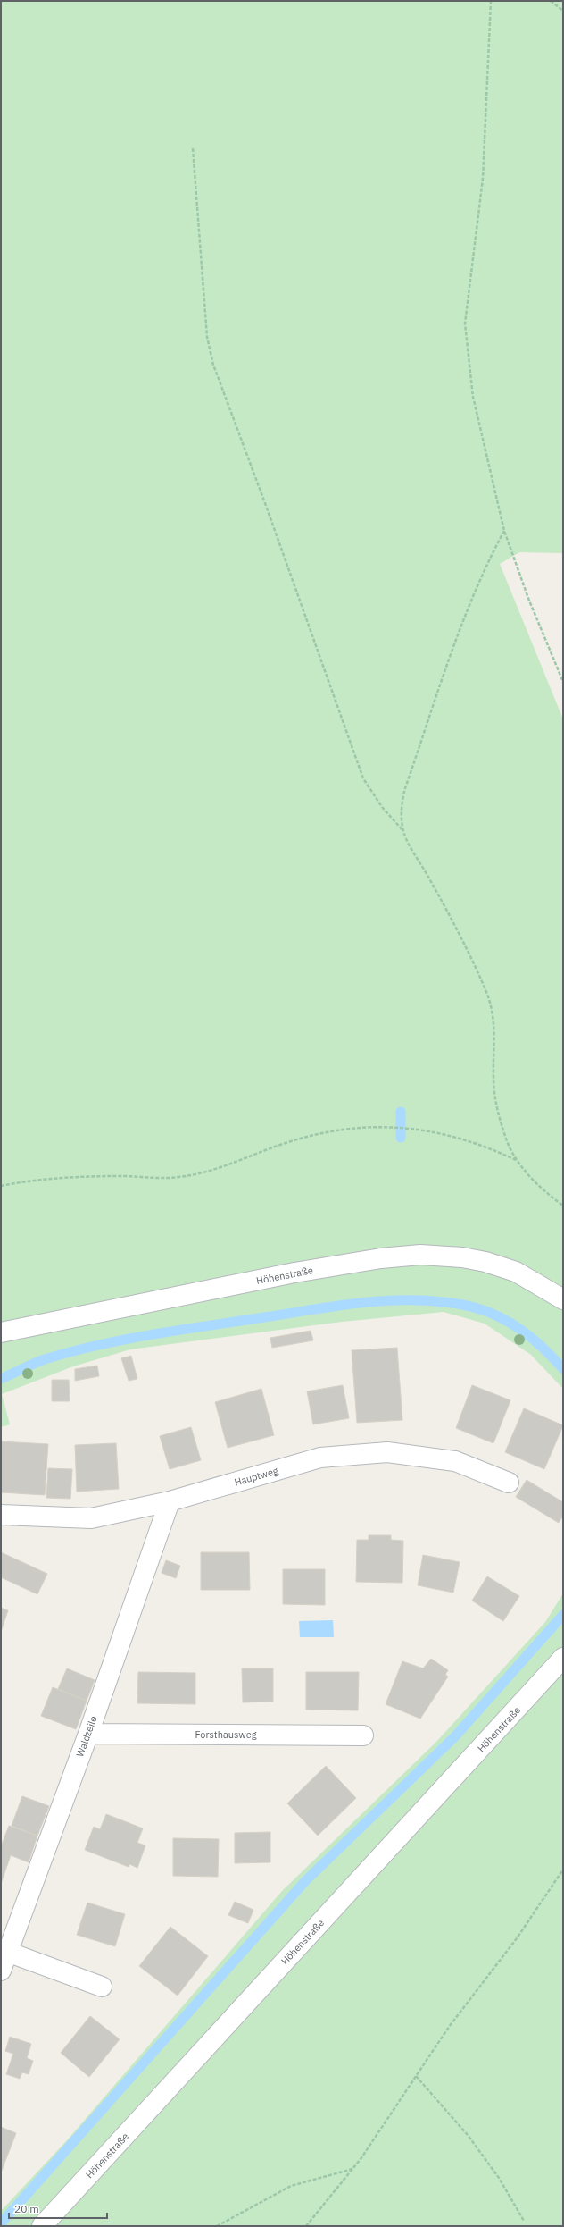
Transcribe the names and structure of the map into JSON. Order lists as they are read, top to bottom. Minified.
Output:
{"streets":{"street":["Höhenstraße","Hauptweg","Forsthausweg","Waldzeile"]},"crossings":[["Hauptweg","Waldzeile"],["Forsthausweg","Waldzeile"]],"scale_bar":"20 m"}
